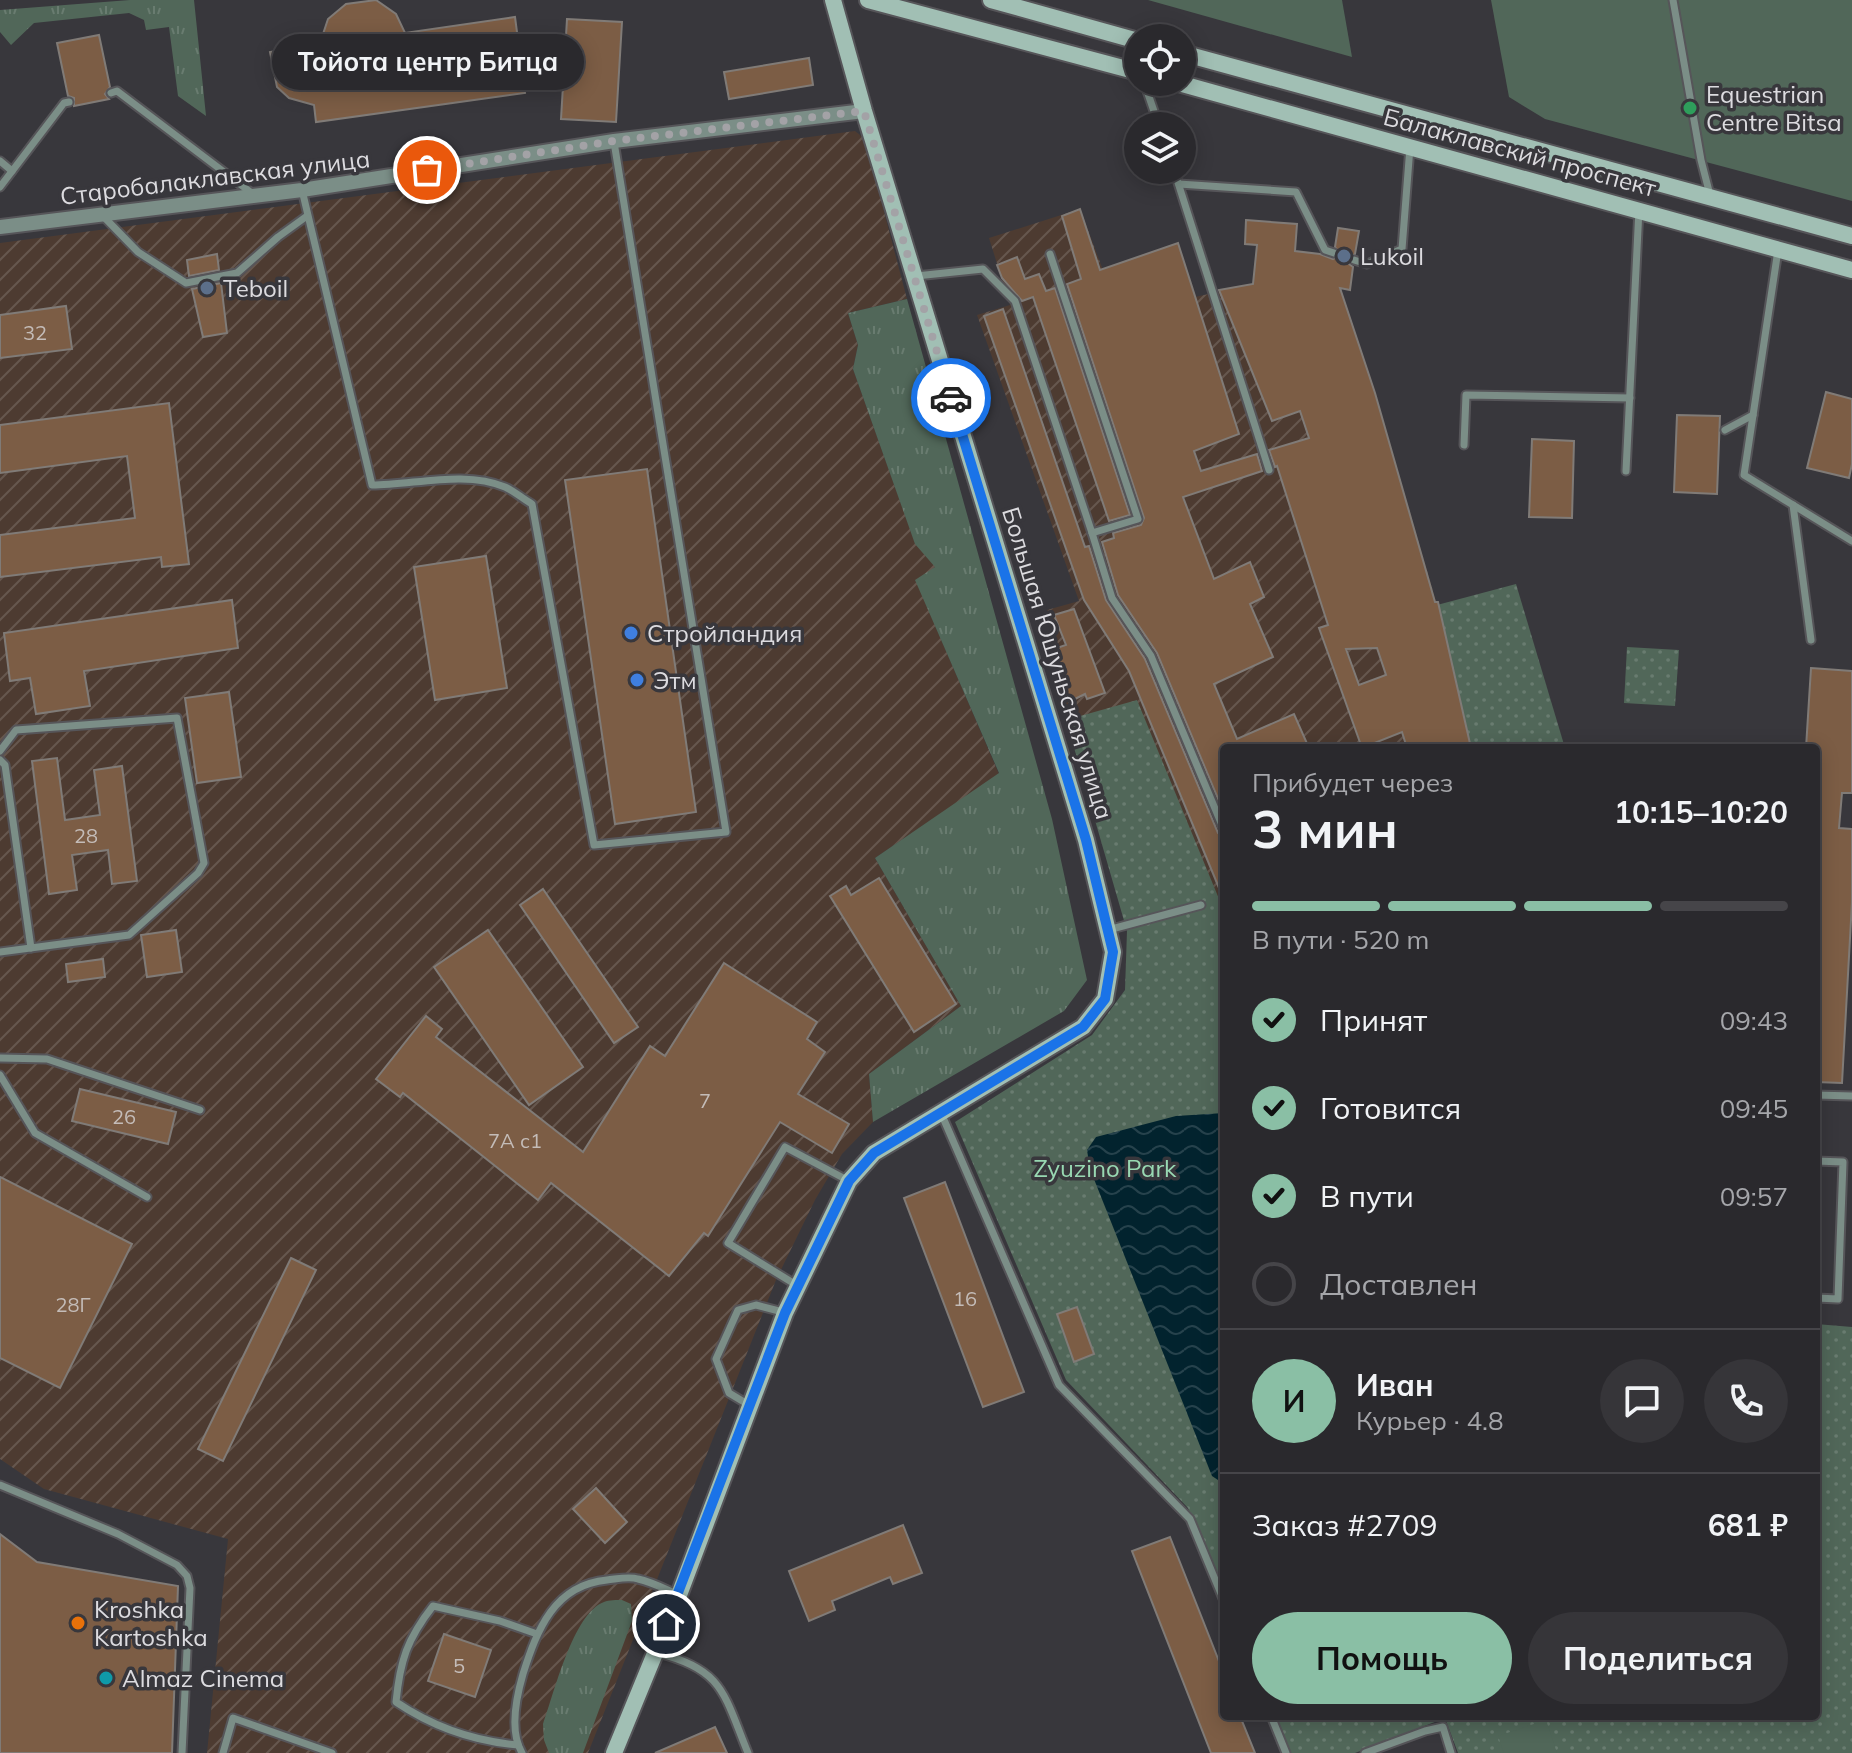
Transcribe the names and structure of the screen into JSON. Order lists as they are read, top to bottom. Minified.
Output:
{"streets":{"street":["Балаклавский проспект","Старобалаклавская улица","Большая Юшуньская улица"]},"crossings":[["Старобалаклавская улица","Большая Юшуньская улица"]],"parks":["Zyuzino Park"],"places":["Equestrian Centre Bitsa","Тойота центр Битца","Lukoil","Teboil","Стройландия","Этм","Kroshka Kartoshka","Almaz Cinema"],"house_numbers":["32","28","7","26","7А с1","16","28Г","5"],"page":{"bubble":"Тойота центр Битца","heading":["3 мин","Прибудет через","10:15–10:20"],"panel":["Иван","Курьер · 4.8","Заказ #2709","681 ₽"],"bar":"В пути · 520 m","list":[["Принят","09:43"],["Готовится","09:45"],["В пути","09:57"],"Доставлен"],"round":"И","buttons":["Помощь","Поделиться"]}}
